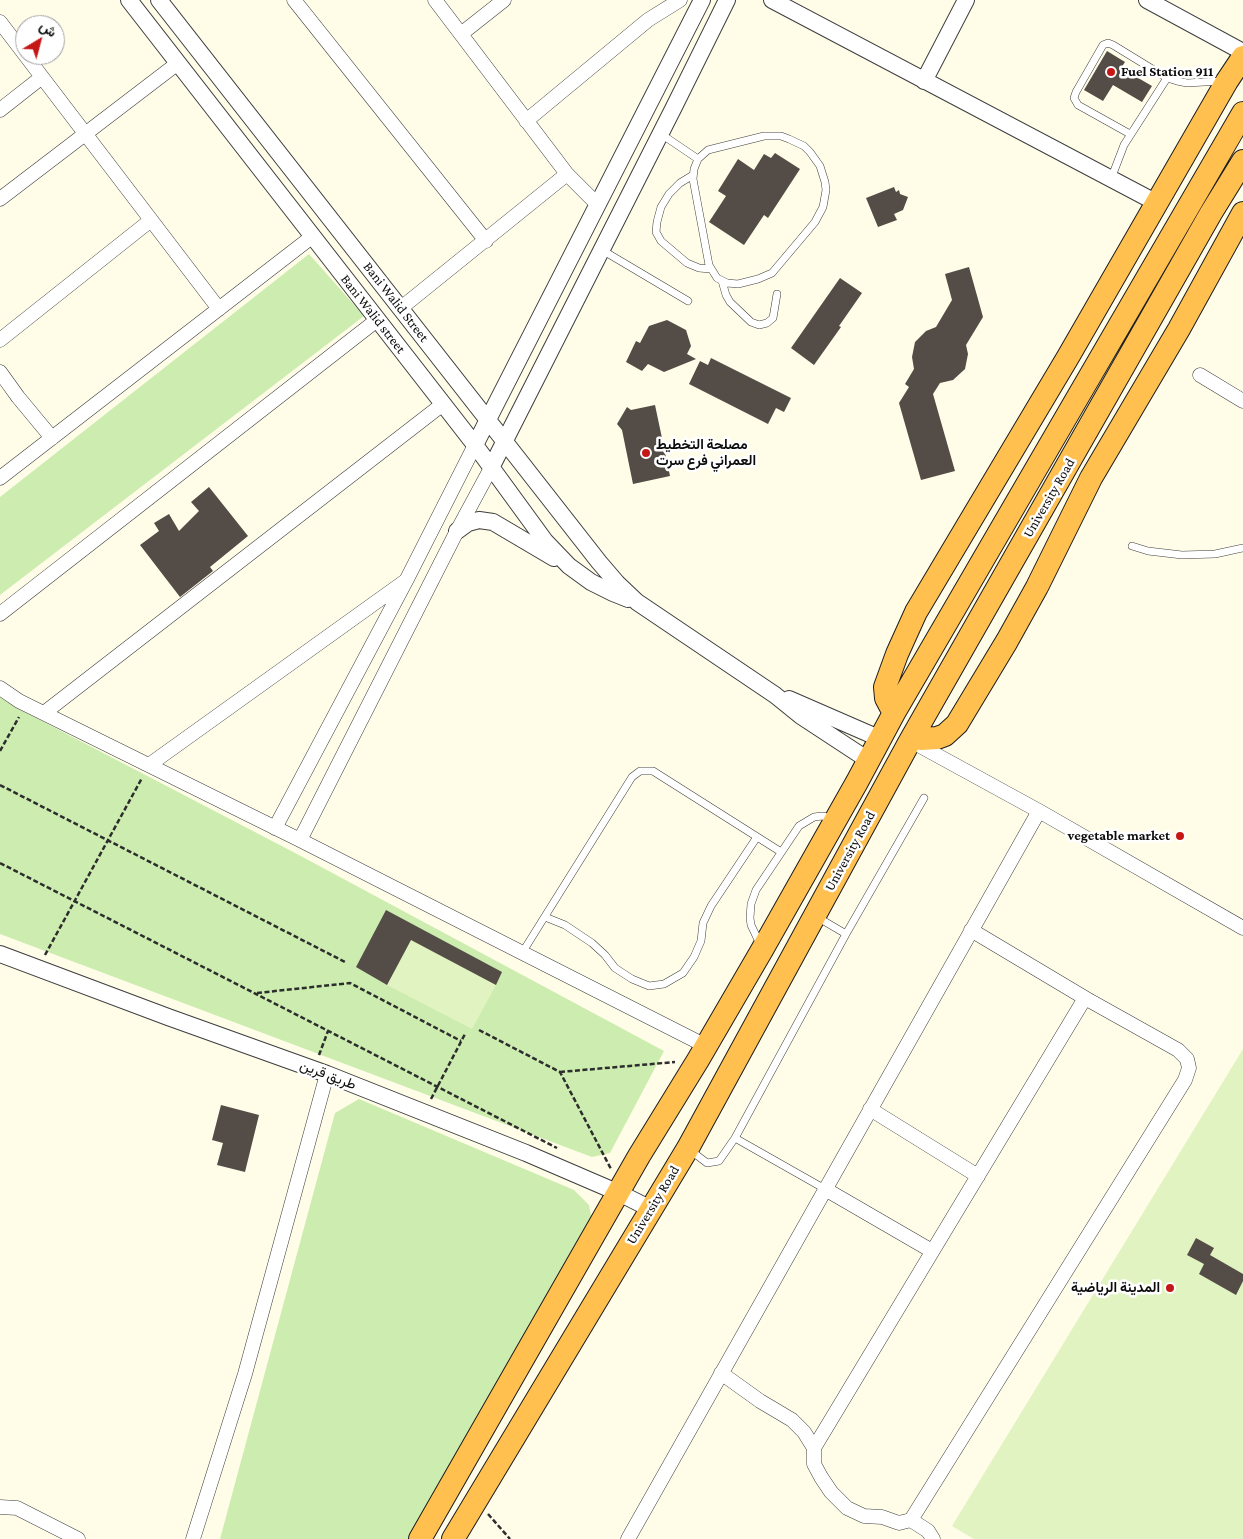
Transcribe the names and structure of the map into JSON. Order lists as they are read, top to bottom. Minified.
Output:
{"streets":{"highway":["University Road"],"street":["Bani Walid Street","Bani Walid street","طريق قرين"]},"crossings":[["Bani Walid Street","Bani Walid street"],["University Road","طريق قرين"]],"places":["Fuel Station 911","مصلحة التخطيط العمراني فرع سرت","vegetable market","المدينة الرياضية"],"north":"top right"}
